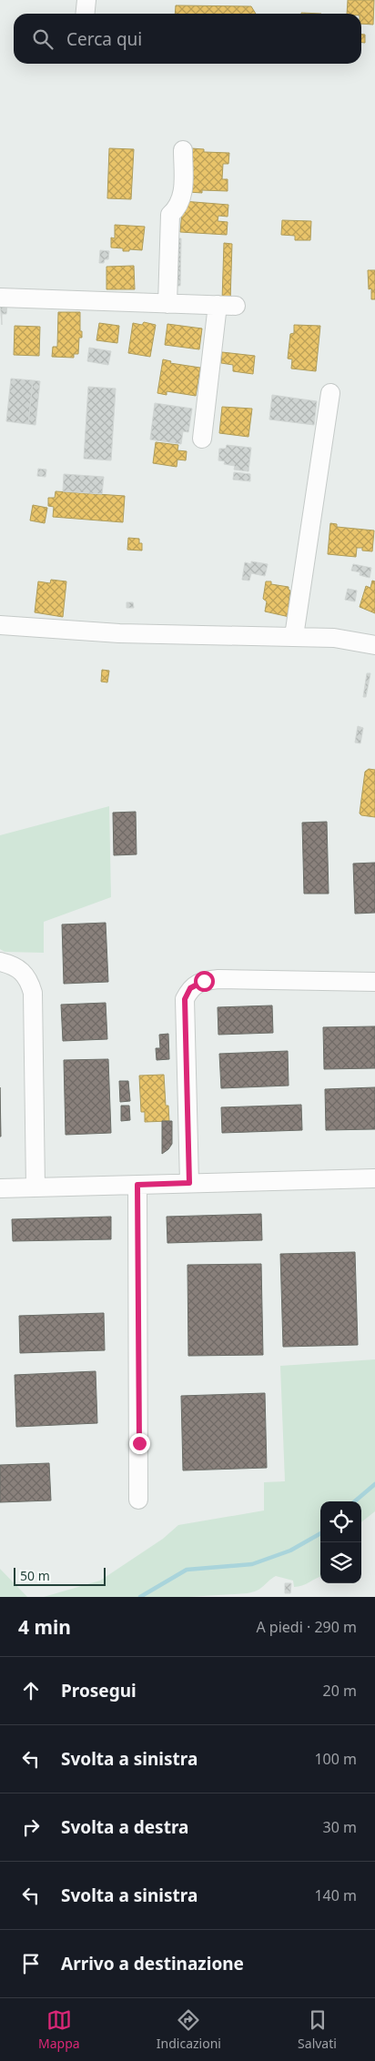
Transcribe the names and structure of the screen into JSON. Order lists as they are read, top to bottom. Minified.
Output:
{"scale_bar":"50 m","page":{"search":"Cerca qui","scale":"50 m","heading":["4 min","A piedi · 290 m"],"list":[["Prosegui","20 m"],["Svolta a sinistra","100 m"],["Svolta a destra","30 m"],["Svolta a sinistra","140 m"],"Arrivo a destinazione"],"nav":["Mappa","Indicazioni","Salvati"]}}
